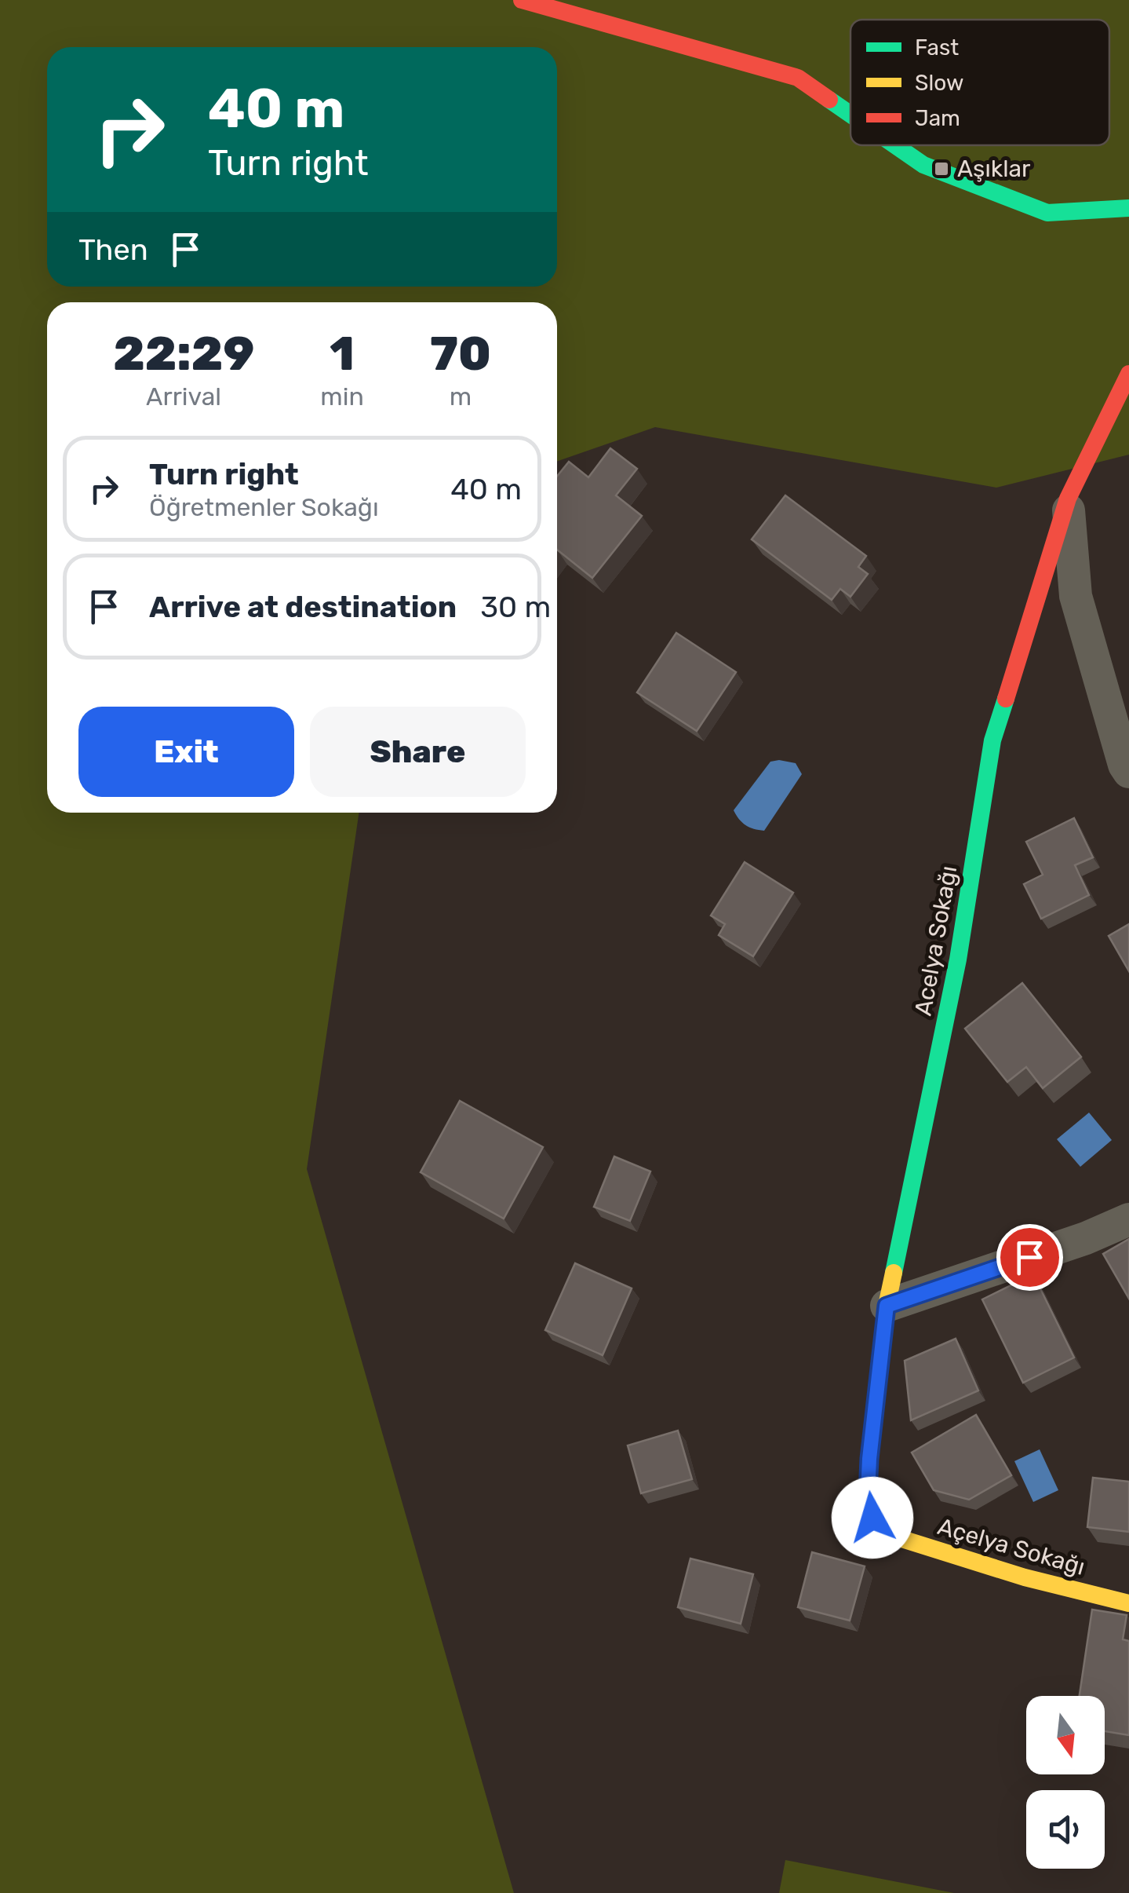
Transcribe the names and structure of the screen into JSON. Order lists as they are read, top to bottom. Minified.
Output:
{"streets":{"street":["Acelya Sokağı","Açelya Sokağı"]},"crossings":[["Acelya Sokağı","Açelya Sokağı"]],"places":{"transit":["Aşıklar"]},"legend":["Fast","Slow","Jam"],"north":"bottom","page":{"turn":["40 m","Turn right"],"then":"Then","eta":["22:29","Arrival","1","min","70","m"],"list":[{"name":"Turn right","note":"Öğretmenler Sokağı","value":"40 m"},{"name":"Arrive at destination","value":"30 m"}],"buttons":["Exit","Share"]}}
